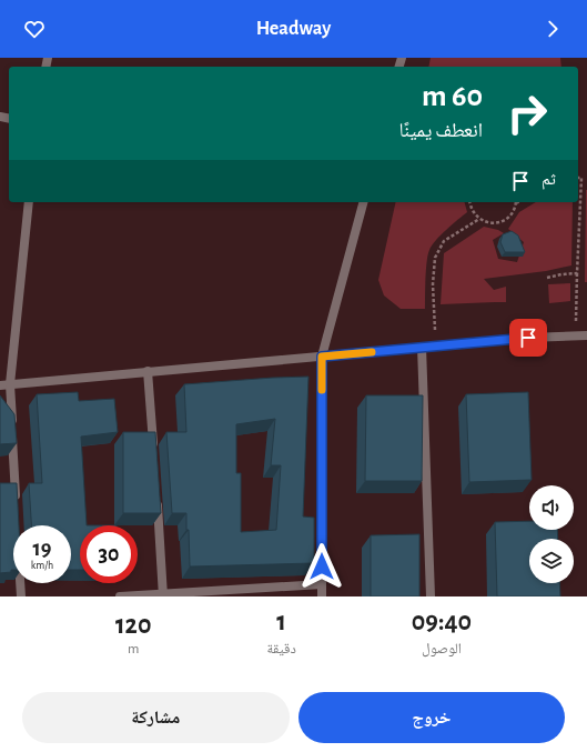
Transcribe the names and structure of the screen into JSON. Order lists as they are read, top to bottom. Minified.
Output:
{"page":{"header":"Headway","turn":["60 m","انعطف يمينًا"],"then":"ثم","speed":"19 km/h","limit":"30","eta":["09:40","الوصول","1","دقيقة","120","m"],"buttons":["خروج","مشاركة"]}}
